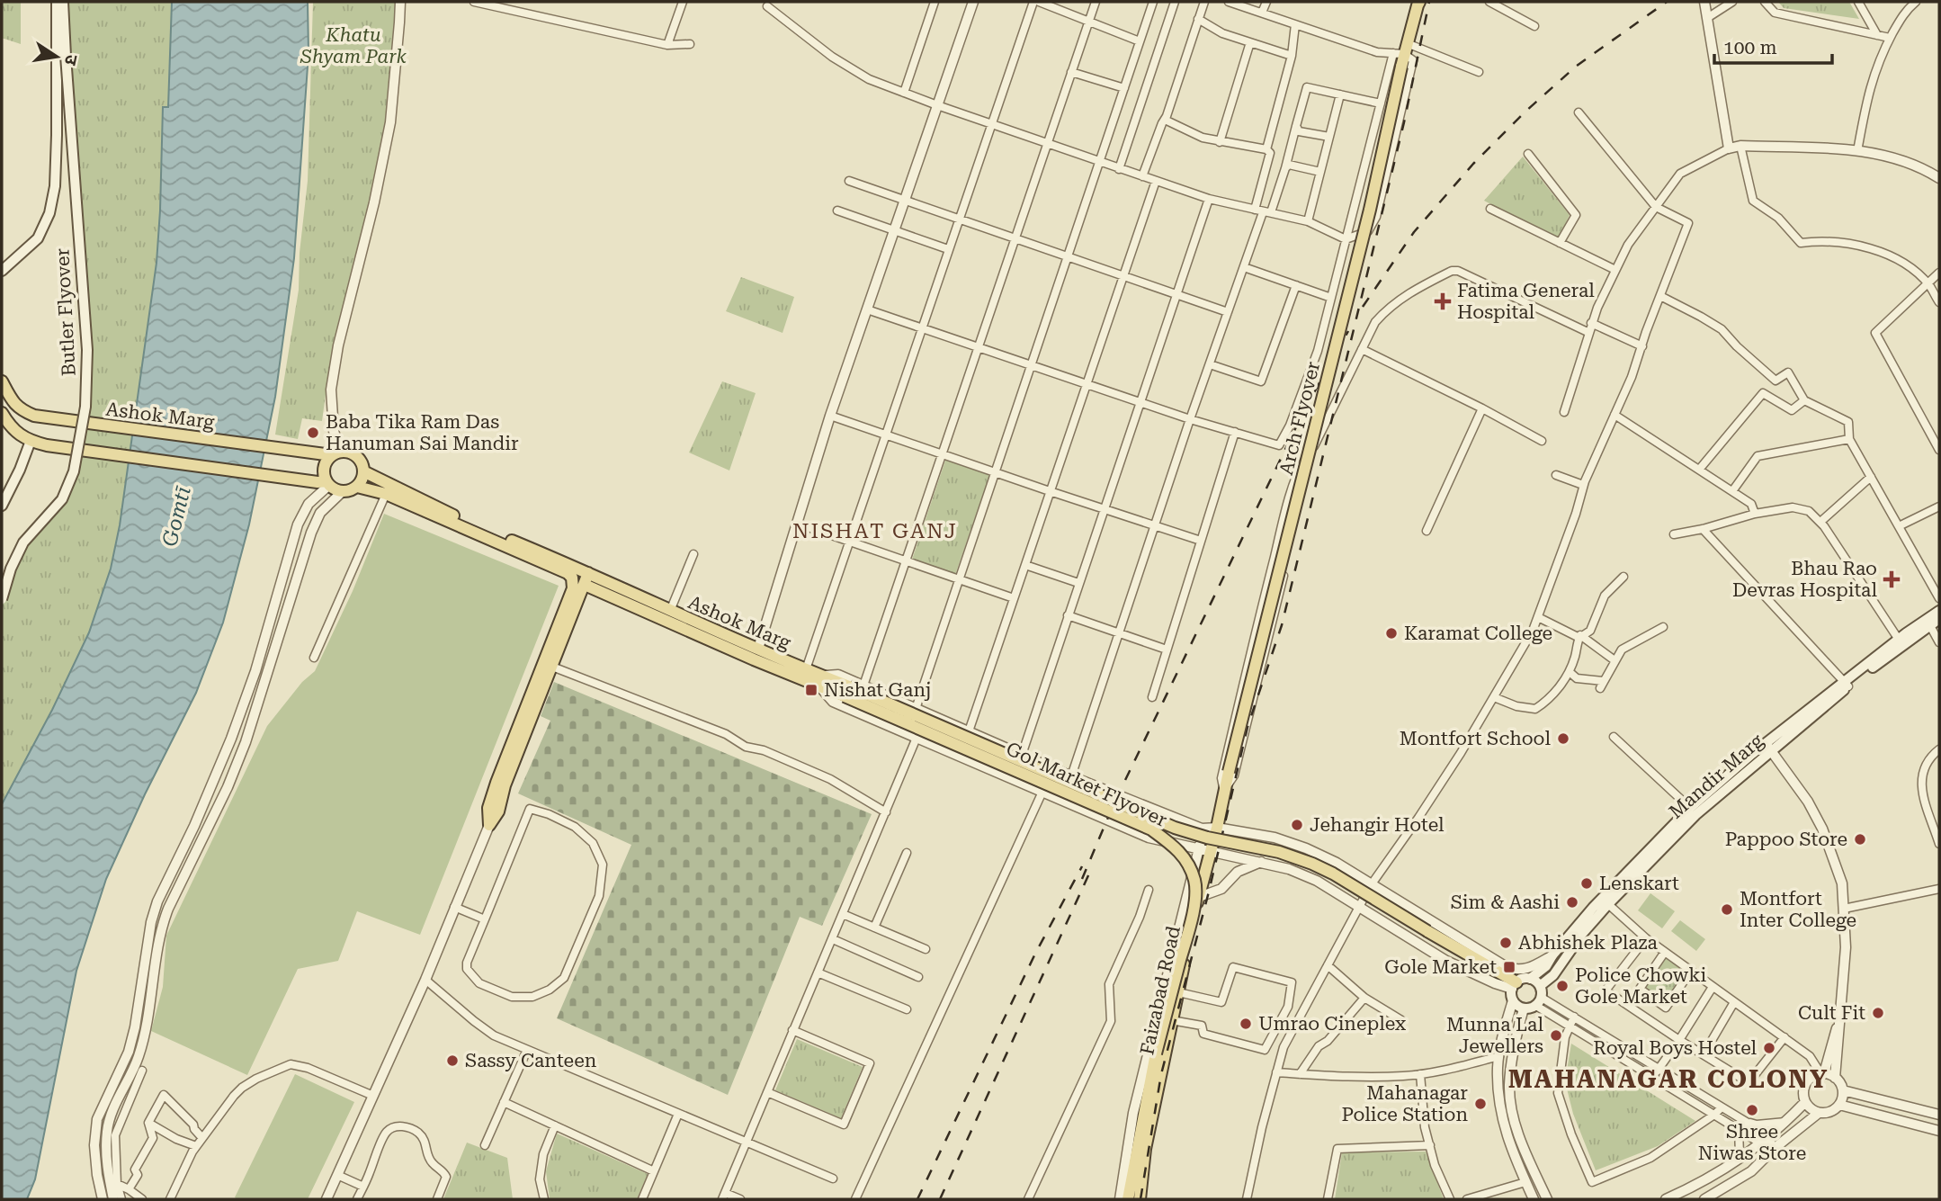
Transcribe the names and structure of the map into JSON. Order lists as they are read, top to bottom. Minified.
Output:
{"streets":{"main road":["Butler Flyover","Ashok Marg","Arch Flyover","Mandir Marg","Gol Market Flyover","Faizabad Road"]},"crossings":[["Ashok Marg","Mandir Marg"],["Ashok Marg","Gol Market Flyover"],["Ashok Marg","Faizabad Road"],["Arch Flyover","Faizabad Road"],["Mandir Marg","Gol Market Flyover"]],"districts":["NISHAT GANJ","MAHANAGAR COLONY"],"water":["Gomtī"],"parks":["Khatu Shyam Park"],"places":{"health":["Fatima General Hospital","Bhau Rao Devras Hospital"],"other":["Baba Tika Ram Das Hanuman Sai Mandir","Karamat College","Montfort School","Jehangir Hotel","Pappoo Store","Lenskart","Sim & Aashi","Montfort Inter College","Abhishek Plaza","Police Chowki Gole Market","Cult Fit","Umrao Cineplex","Munna Lal Jewellers","Royal Boys Hostel","Sassy Canteen","Mahanagar Police Station","Shree Niwas Store"],"transit":["Nishat Ganj","Gole Market"]},"scale_bar":"100 m","north":"right"}
